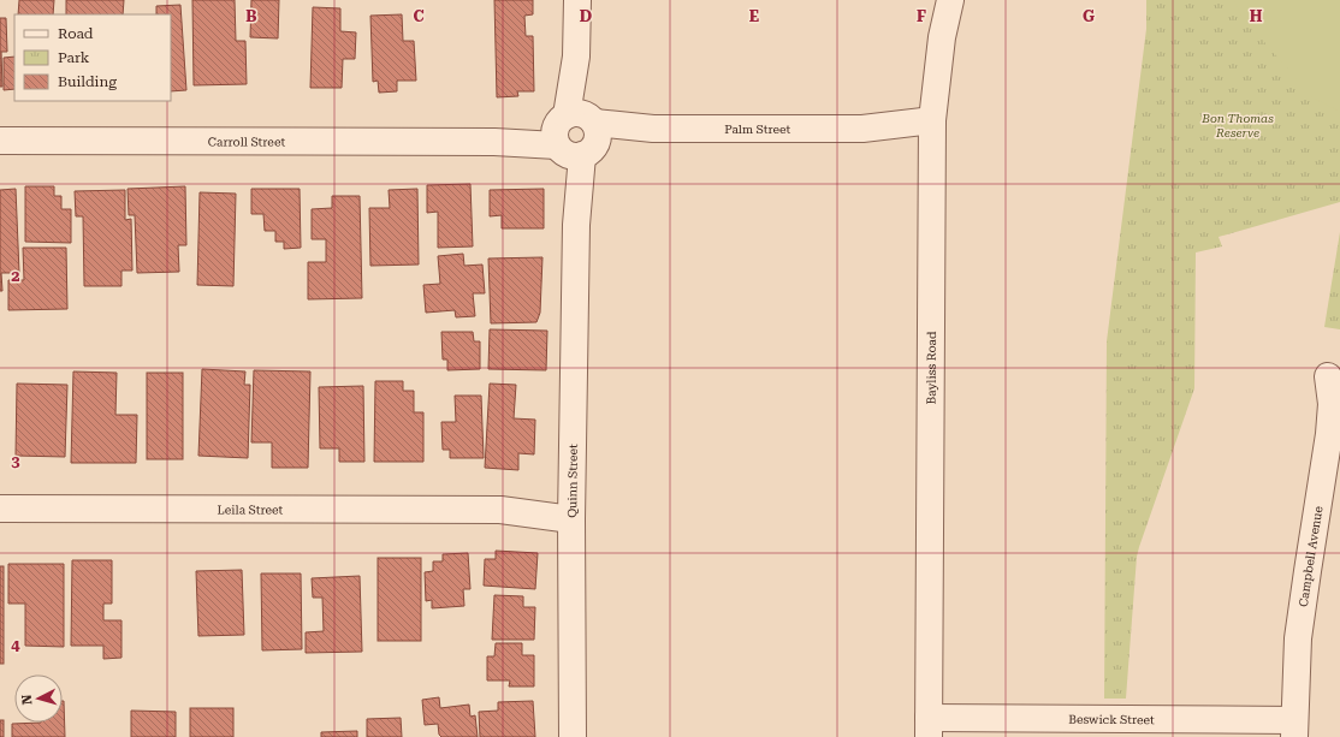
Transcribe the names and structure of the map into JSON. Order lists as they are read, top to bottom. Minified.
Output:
{"streets":{"street":["Palm Street","Carroll Street","Bayliss Road","Quinn Street","Leila Street","Campbell Avenue","Beswick Street"]},"crossings":[["Palm Street","Carroll Street"],["Palm Street","Bayliss Road"],["Palm Street","Quinn Street"],["Carroll Street","Quinn Street"],["Bayliss Road","Beswick Street"],["Quinn Street","Leila Street"],["Campbell Avenue","Beswick Street"]],"parks":["Bon Thomas Reserve"],"legend":["Road","Park","Building"],"north":"left","grid":{"columns":["B","C","D","E","F","G","H"],"rows":["2","3","4"]}}
